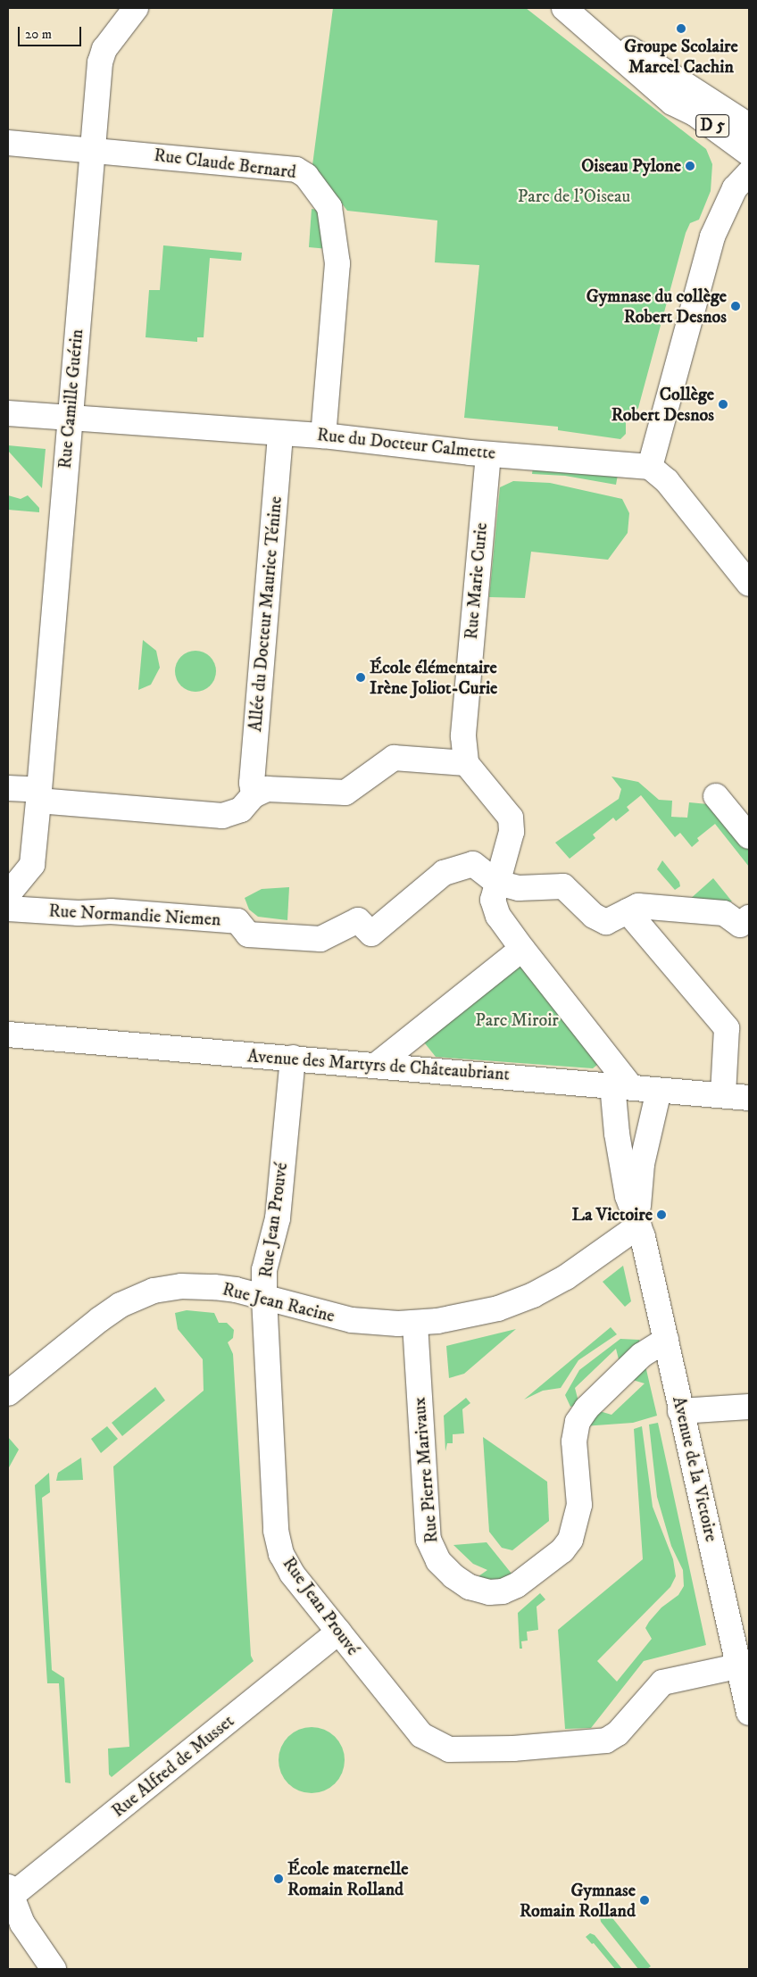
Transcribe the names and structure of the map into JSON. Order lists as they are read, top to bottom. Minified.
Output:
{"streets":{"street":["D 5","Rue Claude Bernard","Rue Camille Guérin","Rue du Docteur Calmette","Rue Marie Curie","Allée du Docteur Maurice Ténine","Rue Normandie Niemen","Avenue des Martyrs de Châteaubriant","Rue Jean Prouvé","Rue Jean Racine","Avenue de la Victoire","Rue Pierre Marivaux","Rue Alfred de Musset"]},"crossings":[["Rue Claude Bernard","Rue Camille Guérin"],["Rue Claude Bernard","Rue du Docteur Calmette"],["Rue Camille Guérin","Rue du Docteur Calmette"],["Rue du Docteur Calmette","Rue Marie Curie"],["Rue du Docteur Calmette","Allée du Docteur Maurice Ténine"],["Avenue des Martyrs de Châteaubriant","Rue Jean Prouvé"],["Avenue des Martyrs de Châteaubriant","Avenue de la Victoire"],["Rue Jean Prouvé","Rue Jean Racine"],["Rue Jean Prouvé","Avenue de la Victoire"],["Rue Jean Prouvé","Rue Alfred de Musset"],["Rue Jean Racine","Avenue de la Victoire"],["Rue Jean Racine","Rue Pierre Marivaux"],["Avenue de la Victoire","Rue Pierre Marivaux"]],"parks":["Parc de l'Oiseau","Parc Miroir"],"places":["Groupe Scolaire Marcel Cachin","Oiseau Pylone","Gymnase du collège Robert Desnos","Collège Robert Desnos","École élémentaire Irène Joliot-Curie","La Victoire","École maternelle Romain Rolland","Gymnase Romain Rolland"],"scale_bar":"20 m"}
